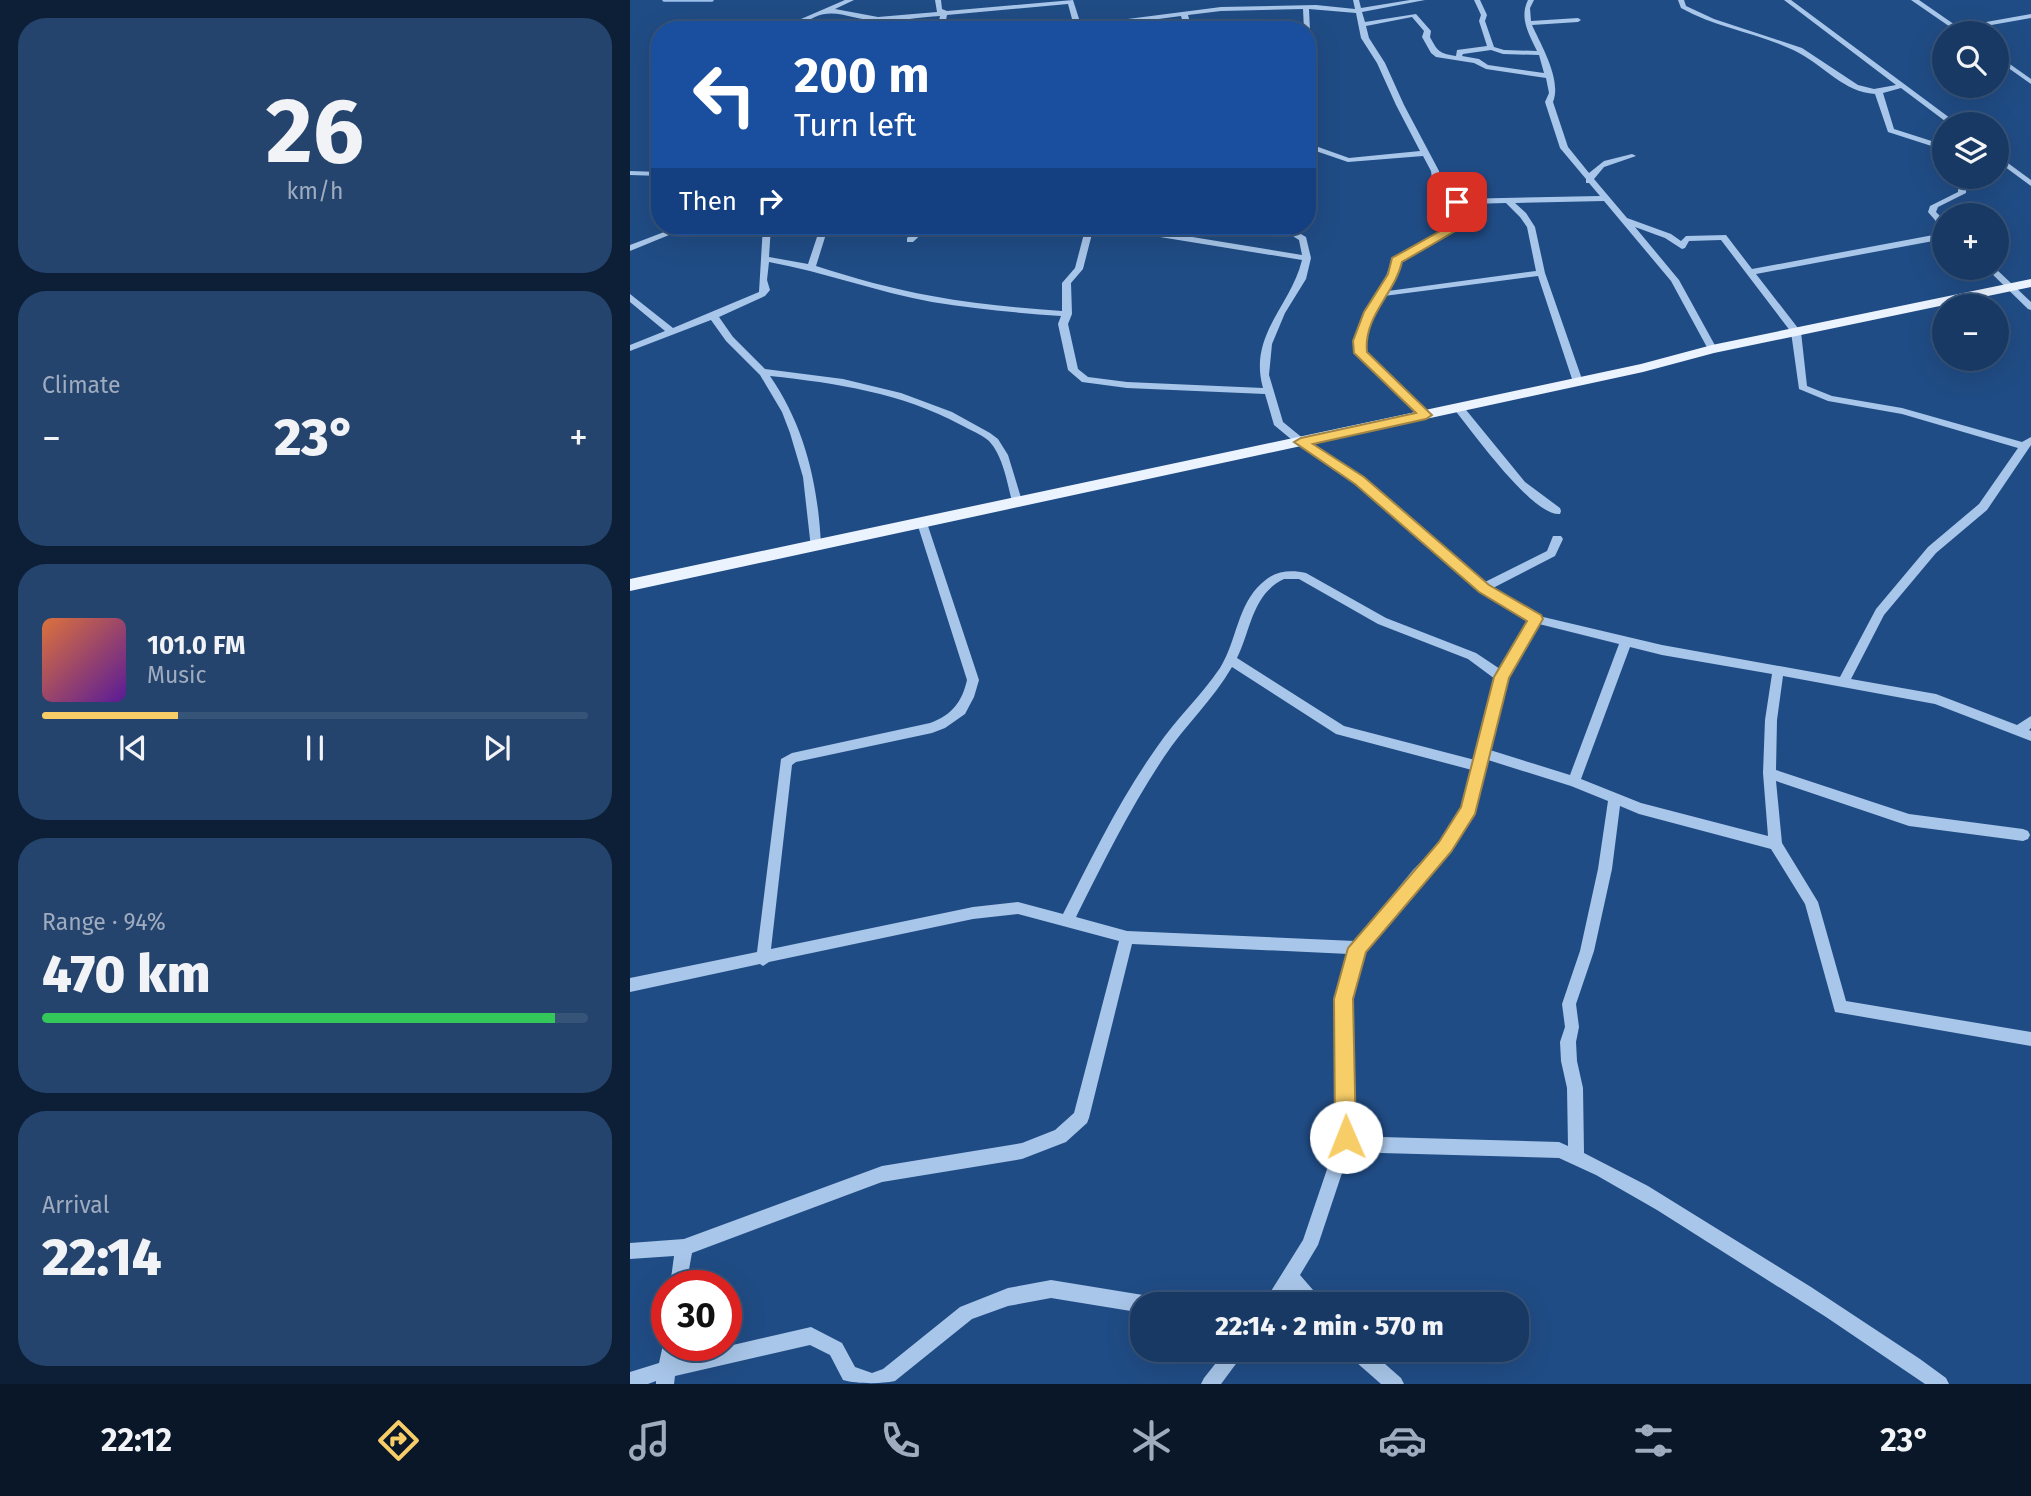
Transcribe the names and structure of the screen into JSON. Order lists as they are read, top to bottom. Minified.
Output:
{"page":{"tile":[["26","km/h"],"Climate",["Range · 94%","470 km"],["Arrival","22:14"]],"map_buttons":["+","−"],"turn":["200 m","Turn left"],"then":"Then","heat":["−","23°","+"],"song":["101.0 FM","Music"],"limit":"30","trip":"22:14 · 2 min · 570 m","tabs":["22:12","23°"]}}
